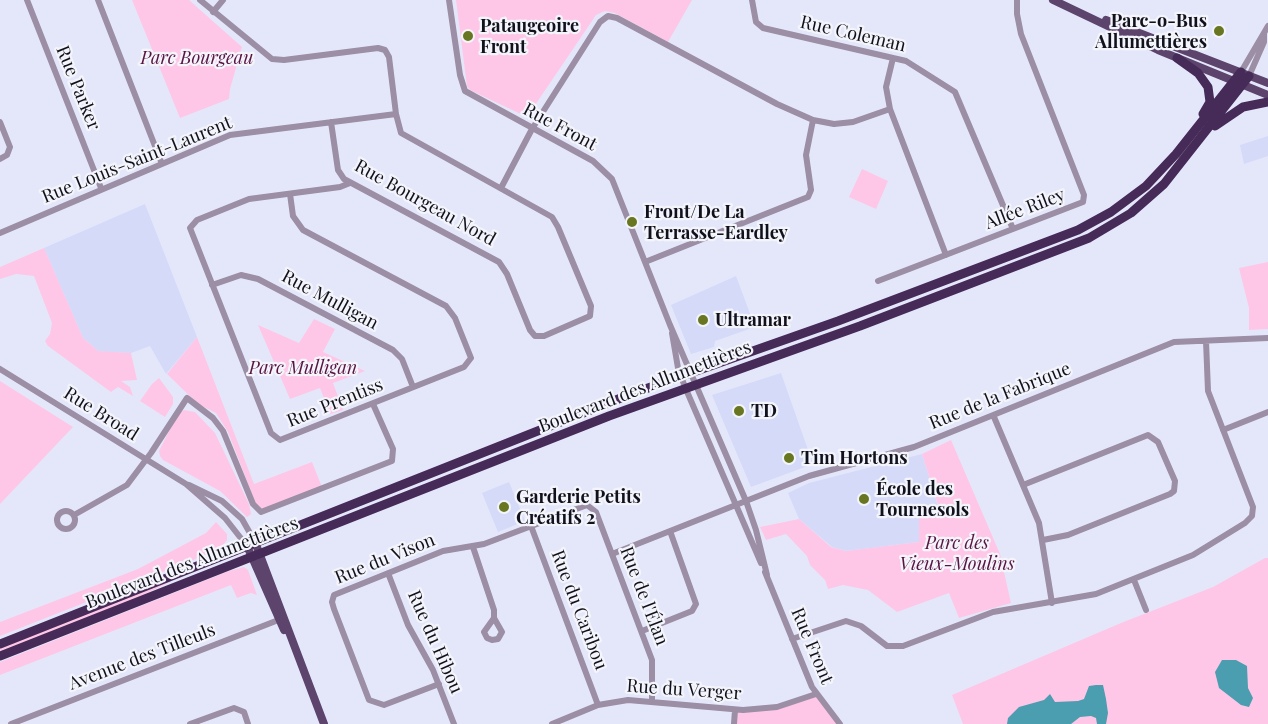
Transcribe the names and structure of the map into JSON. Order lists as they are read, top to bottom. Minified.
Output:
{"streets":{"highway":["Boulevard des Allumettières"],"street":["Rue Coleman","Rue Parker","Rue Front","Rue Louis-Saint-Laurent","Rue Bourgeau Nord","Allée Riley","Rue Mulligan","Rue de la Fabrique","Rue Prentiss","Rue Broad","Rue du Vison","Rue de l'Élan","Rue du Caribou","Rue du Hibou","Avenue des Tilleuls","Rue du Verger"]},"crossings":[["Rue Coleman","Allée Riley"],["Rue Parker","Rue Louis-Saint-Laurent"],["Rue Front","Boulevard des Allumettières"],["Rue Front","Rue de la Fabrique"],["Rue Front","Rue du Verger"],["Rue Louis-Saint-Laurent","Rue Bourgeau Nord"],["Rue Bourgeau Nord","Rue Prentiss"],["Rue Mulligan","Rue Prentiss"],["Boulevard des Allumettières","Rue Broad"],["Rue de la Fabrique","Rue de l'Élan"],["Rue du Vison","Rue de l'Élan"],["Rue du Vison","Rue du Caribou"],["Rue du Vison","Rue du Hibou"],["Rue de l'Élan","Rue du Verger"],["Rue du Caribou","Rue du Verger"]],"parks":["Parc Bourgeau","Parc Mulligan","Parc des Vieux-Moulins"],"places":["Parc-o-Bus Allumettières","Pataugeoire Front","Front/De La Terrasse-Eardley","Ultramar","TD","Tim Hortons","École des Tournesols","Garderie Petits Créatifs 2"]}
